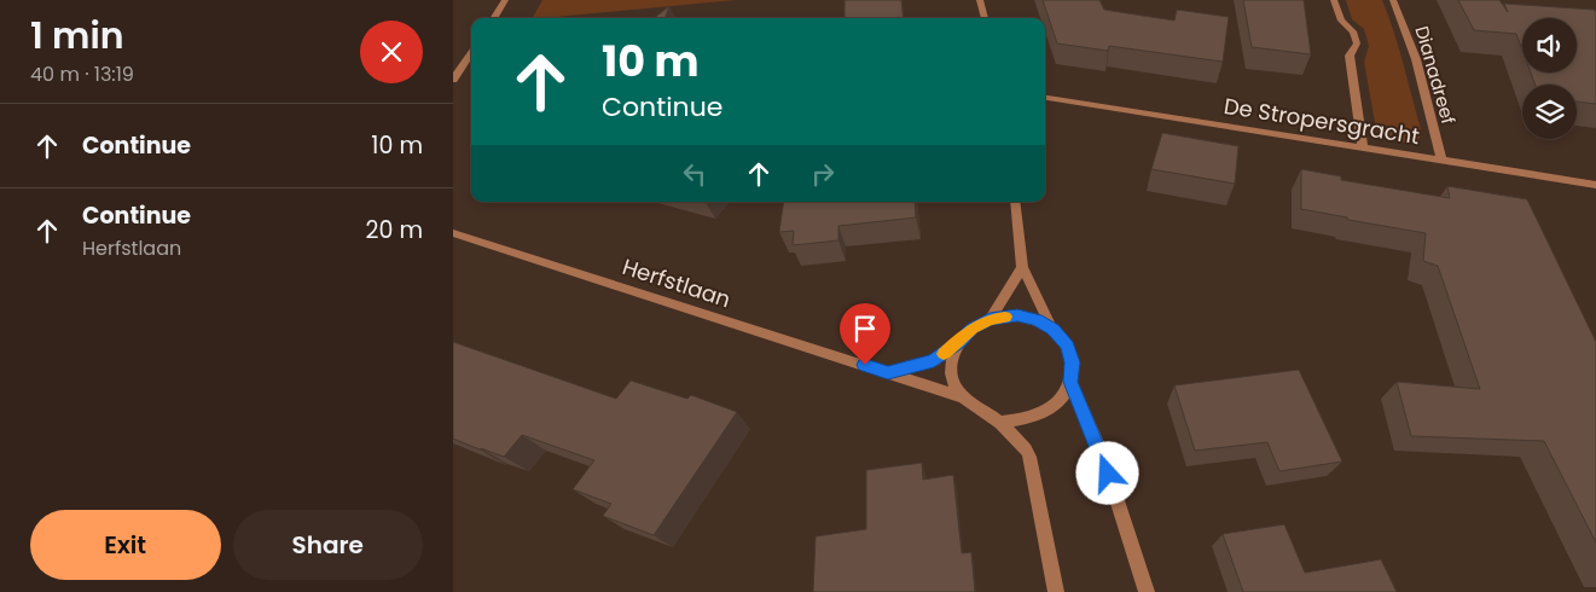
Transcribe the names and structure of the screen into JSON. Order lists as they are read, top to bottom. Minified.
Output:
{"streets":{"street":["Dianadreef","De Stropersgracht","Herfstlaan"]},"crossings":[["Dianadreef","De Stropersgracht"]],"page":{"heading":["1 min","40 m · 13:19"],"turn":["10 m","Continue"],"list":[{"name":"Continue","value":"10 m"},{"name":"Continue","note":"Herfstlaan","value":"20 m"}],"buttons":["Exit","Share"]}}
